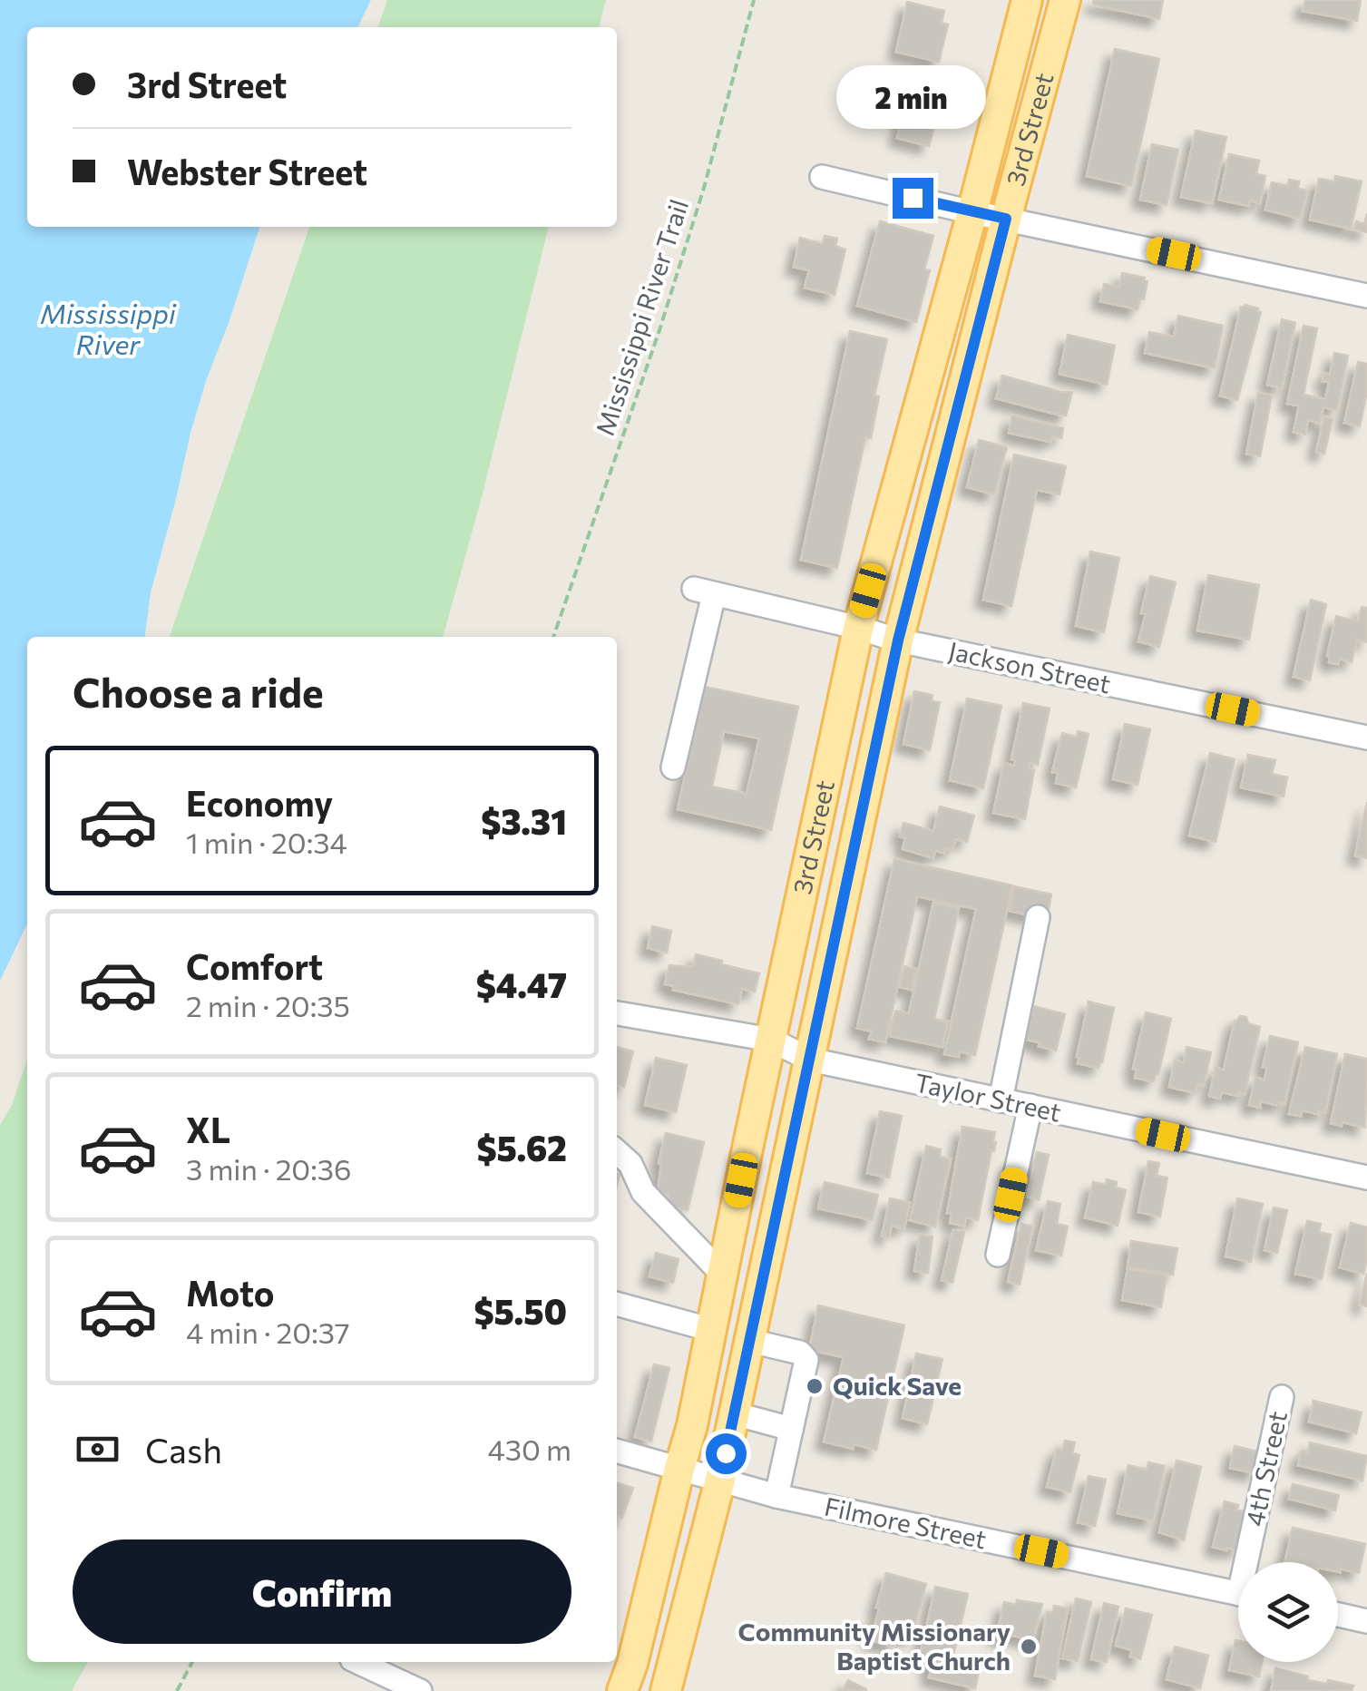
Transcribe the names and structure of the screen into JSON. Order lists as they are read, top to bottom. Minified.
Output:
{"streets":{"main road":["3rd Street"],"street":["Jackson Street","Taylor Street","4th Street","Filmore Street"],"path":["Mississippi River Trail"]},"crossings":[["3rd Street","Jackson Street"],["3rd Street","Taylor Street"],["3rd Street","Filmore Street"]],"water":["Mississippi River"],"places":["Quick Save","Community Missionary Baptist Church"],"page":{"banner":["3rd Street","Webster Street"],"bubble":"2 min","heading":"Choose a ride","list":[{"name":"Economy","note":"1 min · 20:34","value":"$3.31"},{"name":"Comfort","note":"2 min · 20:35","value":"$4.47"},{"name":"XL","note":"3 min · 20:36","value":"$5.62"},{"name":"Moto","note":"4 min · 20:37","value":"$5.50"}],"pay":["Cash","430 m"],"buttons":"Confirm"}}
